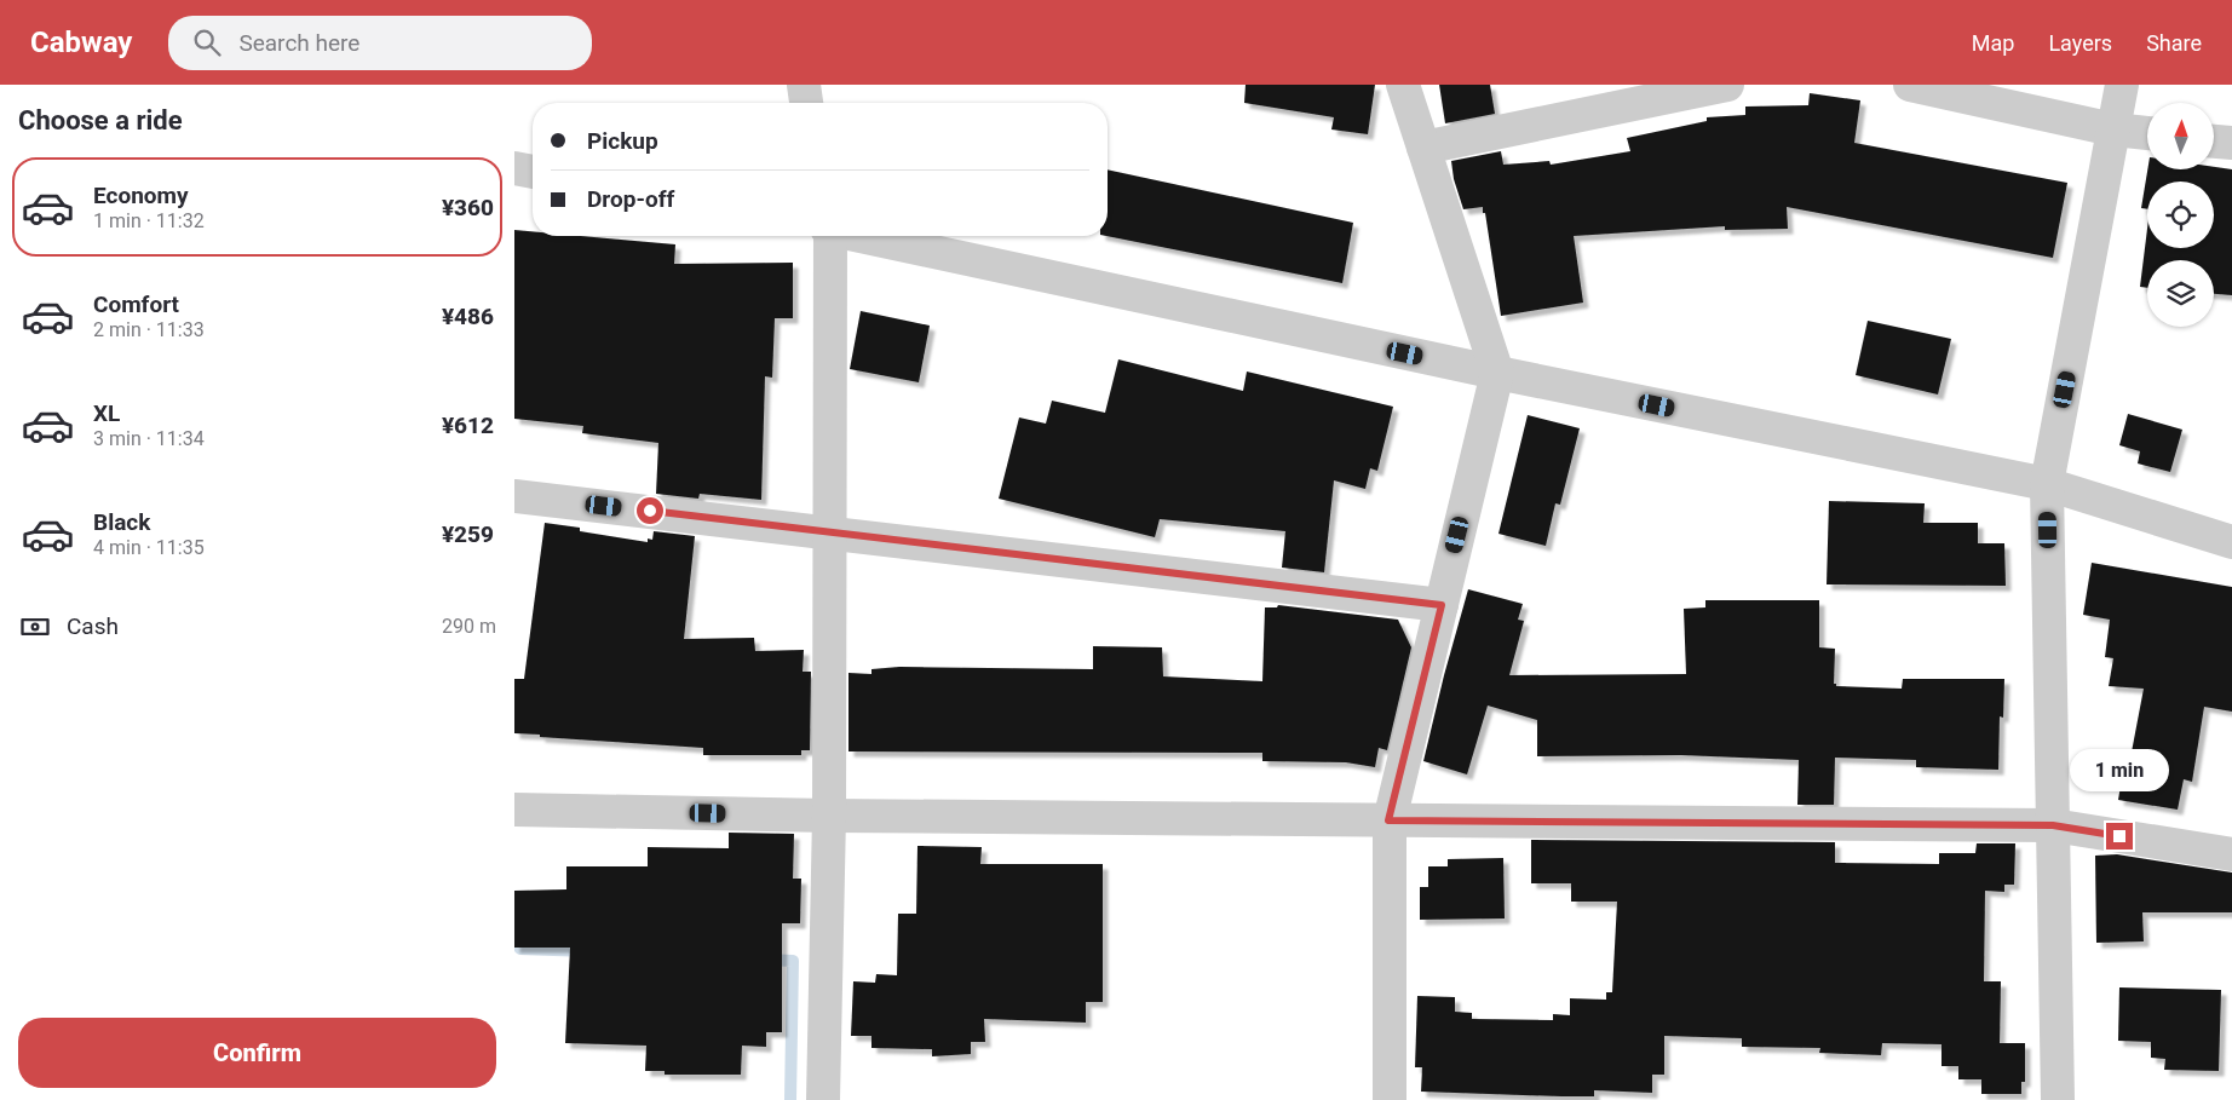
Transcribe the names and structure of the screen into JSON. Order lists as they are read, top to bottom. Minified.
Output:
{"north":"top","page":{"header":"Cabway","search":"Search here","nav":["Map","Layers","Share"],"heading":"Choose a ride","banner":["Pickup","Drop-off"],"list":[{"name":"Economy","note":"1 min · 11:32","value":"¥360"},{"name":"Comfort","note":"2 min · 11:33","value":"¥486"},{"name":"XL","note":"3 min · 11:34","value":"¥612"},{"name":"Black","note":"4 min · 11:35","value":"¥259"}],"pay":["Cash","290 m"],"bubble":"1 min","buttons":"Confirm"}}
